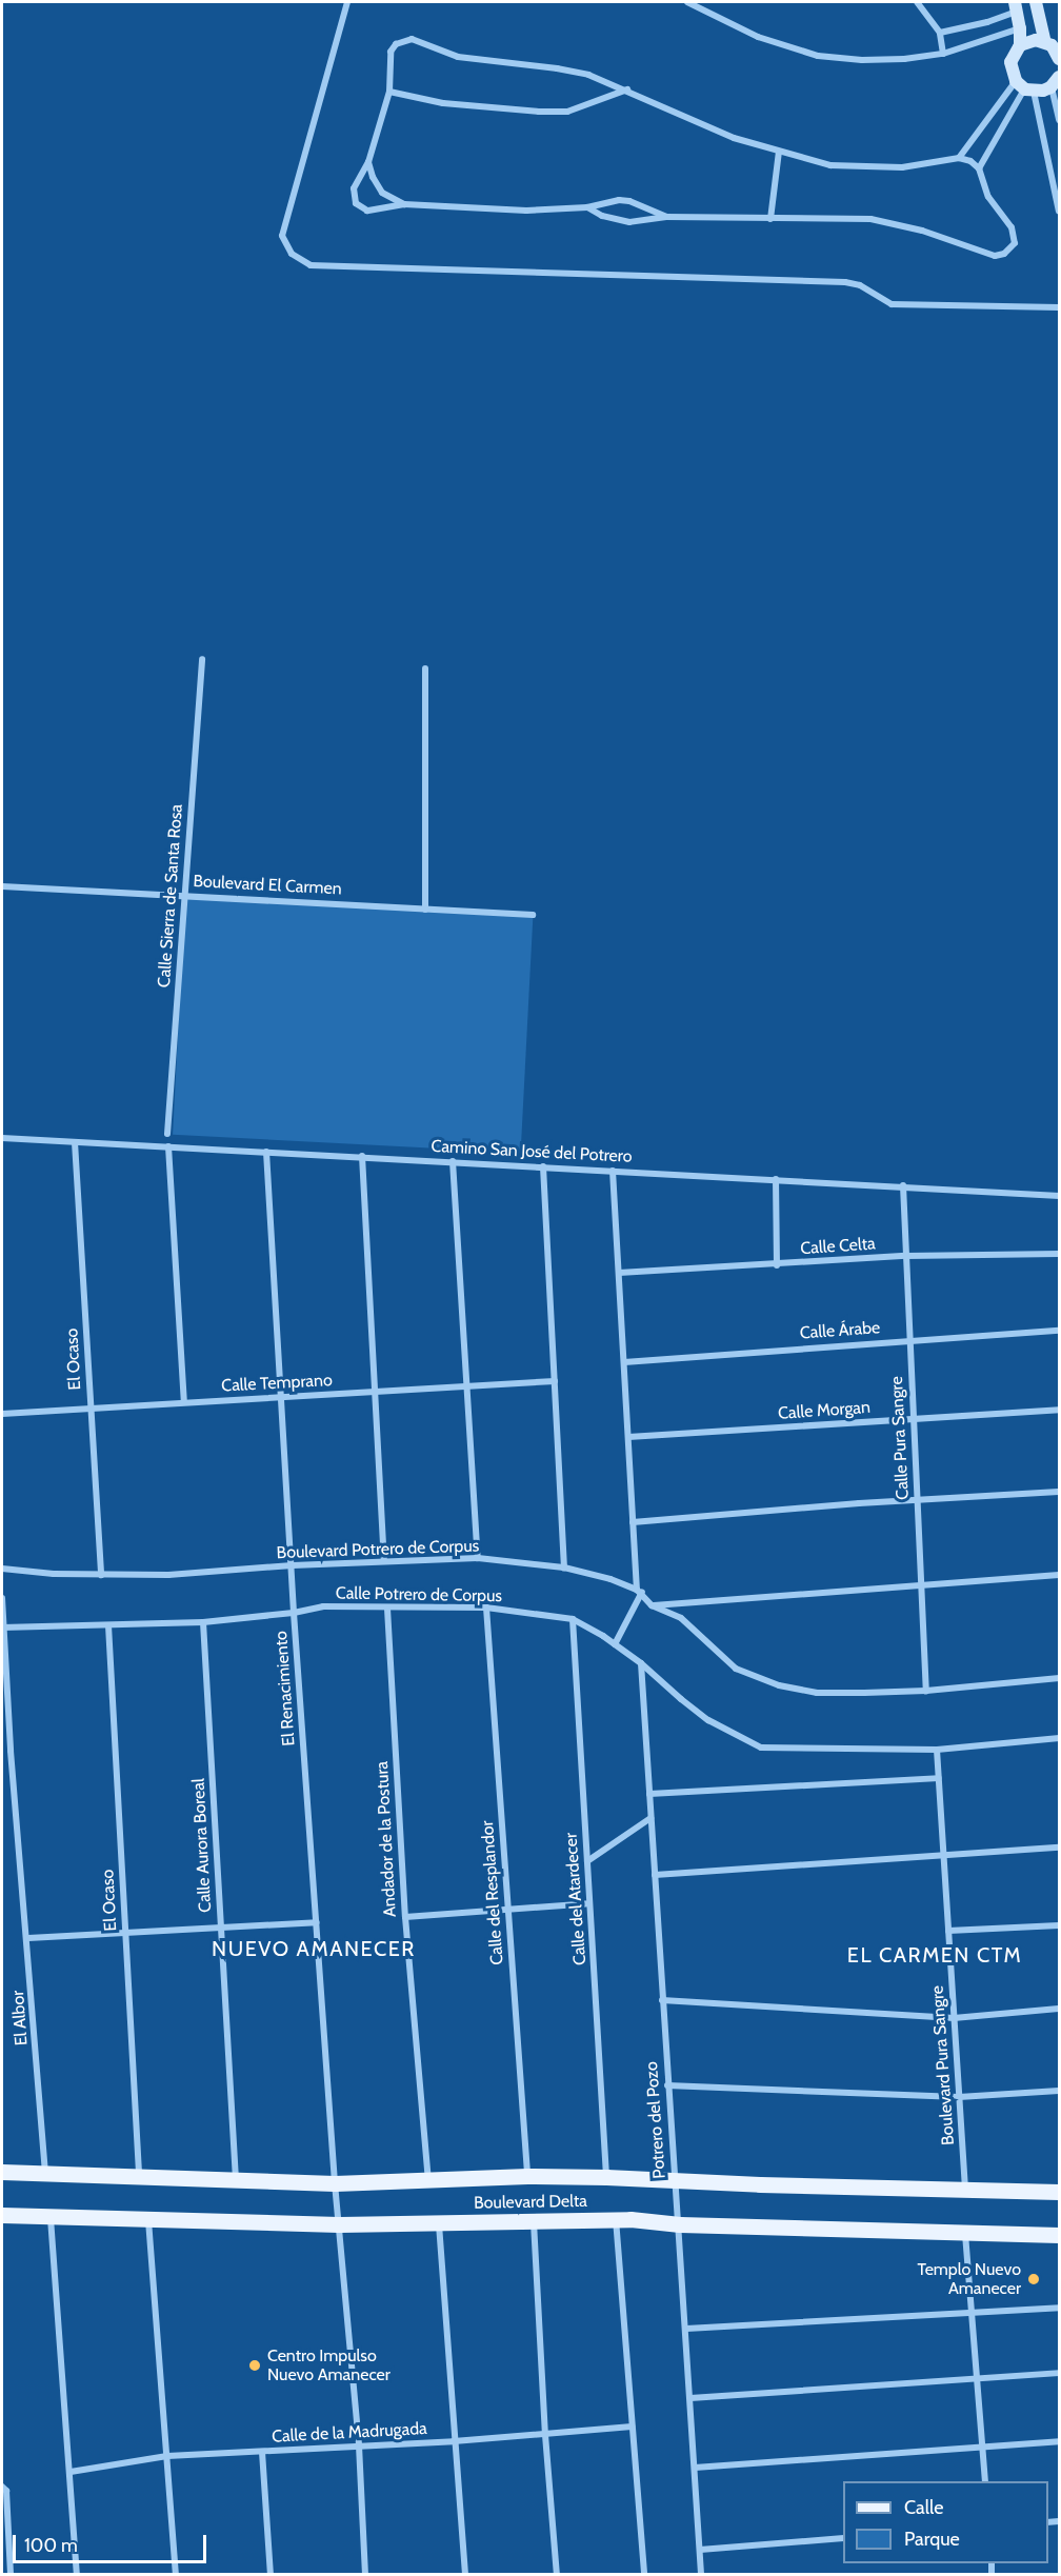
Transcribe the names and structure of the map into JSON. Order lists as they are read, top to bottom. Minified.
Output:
{"streets":{"main road":["Boulevard Delta"],"street":["Boulevard El Carmen","Calle Sierra de Santa Rosa","Camino San José del Potrero","Calle Celta","Calle Árabe","El Ocaso","Calle Temprano","Calle Morgan","Calle Pura Sangre","Boulevard Potrero de Corpus","Calle Potrero de Corpus","El Renacimiento","Andador de la Postura","Calle Aurora Boreal","Calle del Resplandor","Calle del Atardecer","El Albor","Boulevard Pura Sangre","Potrero del Pozo","Calle de la Madrugada"]},"crossings":[["Boulevard El Carmen","Calle Sierra de Santa Rosa"],["Camino San José del Potrero","El Ocaso"],["Camino San José del Potrero","Calle Pura Sangre"],["Camino San José del Potrero","El Renacimiento"],["Calle Celta","Calle Pura Sangre"],["Calle Árabe","Calle Pura Sangre"],["El Ocaso","Calle Temprano"],["El Ocaso","Boulevard Potrero de Corpus"],["El Ocaso","Calle Potrero de Corpus"],["El Ocaso","Boulevard Delta"],["Calle Temprano","El Renacimiento"],["Calle Morgan","Calle Pura Sangre"],["Boulevard Potrero de Corpus","El Renacimiento"],["Calle Potrero de Corpus","El Renacimiento"],["Calle Potrero de Corpus","Andador de la Postura"],["Calle Potrero de Corpus","Calle Aurora Boreal"],["Calle Potrero de Corpus","Calle del Resplandor"],["Calle Potrero de Corpus","Calle del Atardecer"],["Calle Potrero de Corpus","El Albor"],["Calle Potrero de Corpus","Boulevard Pura Sangre"],["Calle Potrero de Corpus","Potrero del Pozo"],["El Renacimiento","Boulevard Delta"],["El Renacimiento","Calle de la Madrugada"],["Andador de la Postura","Boulevard Delta"],["Calle Aurora Boreal","Boulevard Delta"],["Calle del Resplandor","Boulevard Delta"],["Calle del Atardecer","Boulevard Delta"],["El Albor","Boulevard Delta"],["Boulevard Pura Sangre","Boulevard Delta"],["Potrero del Pozo","Boulevard Delta"]],"districts":["NUEVO AMANECER","EL CARMEN CTM"],"places":["Templo Nuevo Amanecer","Centro Impulso Nuevo Amanecer"],"legend":["Calle","Parque"],"scale_bar":"100 m"}
